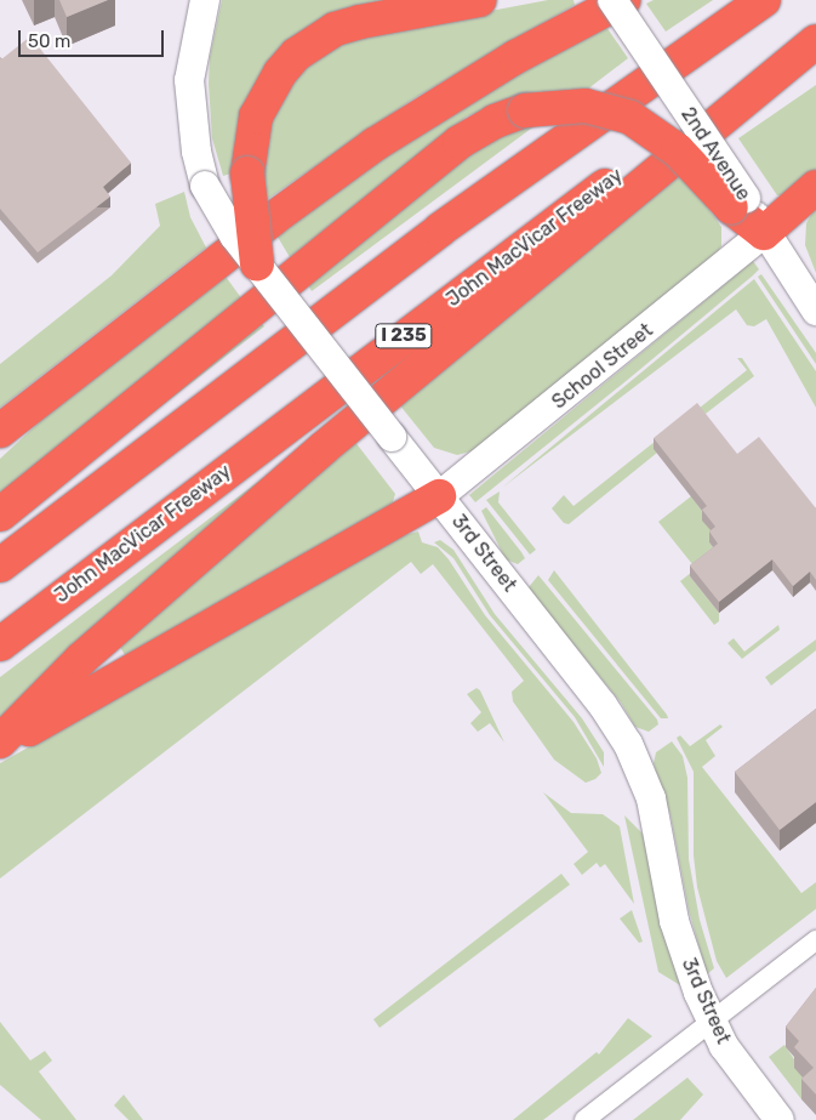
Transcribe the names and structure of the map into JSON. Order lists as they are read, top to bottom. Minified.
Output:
{"streets":{"highway":["John MacVicar Freeway","I 235"],"main road":["2nd Avenue","School Street","3rd Street"]},"crossings":[["School Street","3rd Street"]],"scale_bar":"50 m"}
